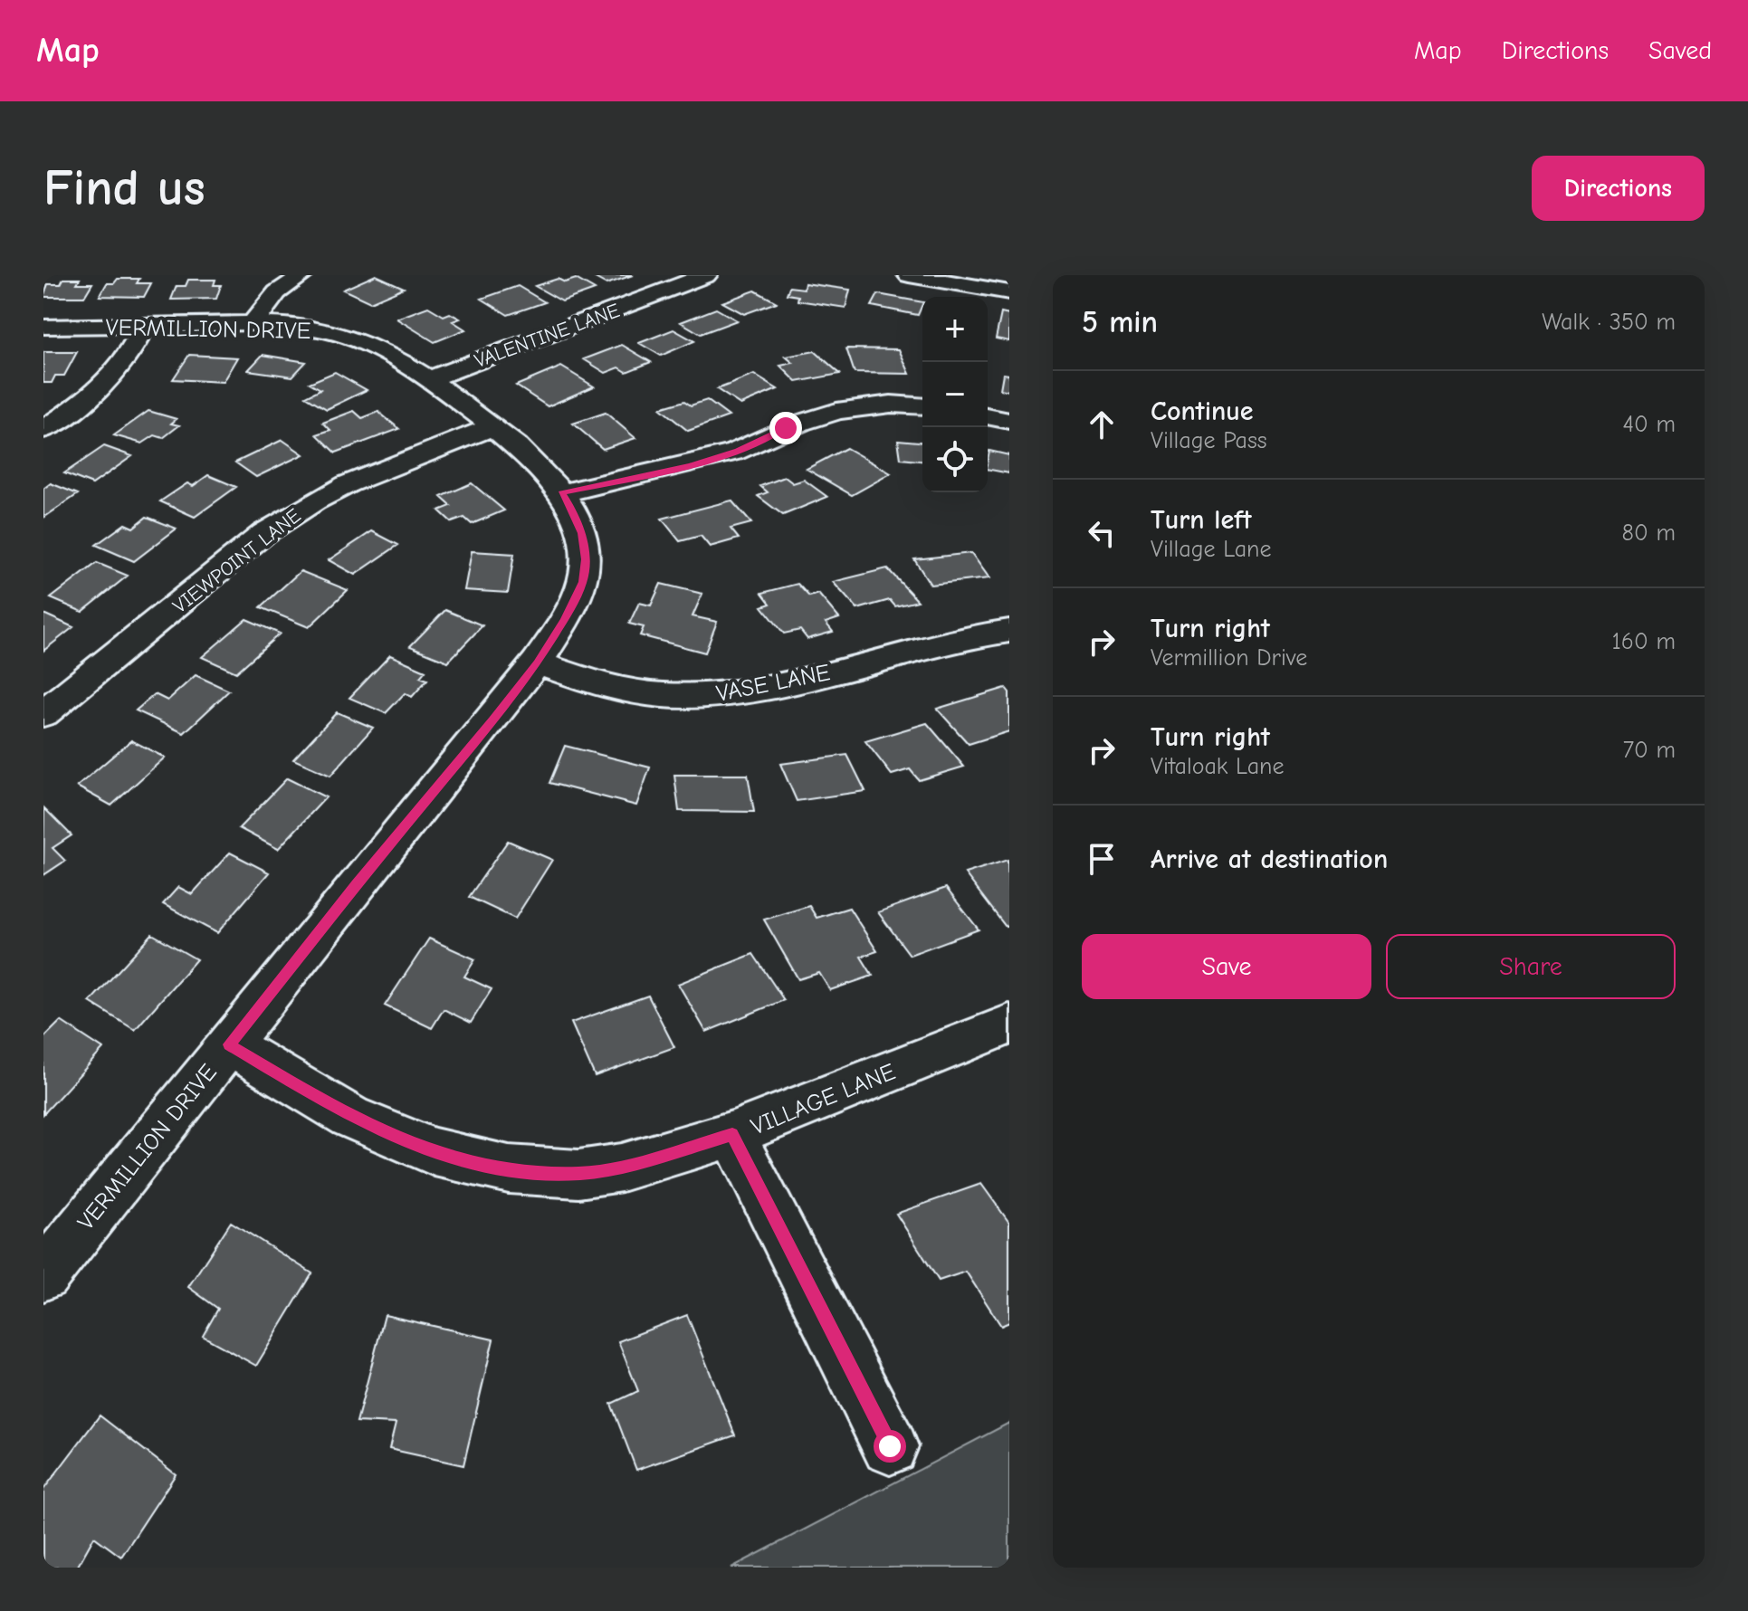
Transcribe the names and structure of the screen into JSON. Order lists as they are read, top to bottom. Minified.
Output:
{"streets":{"street":["VERMILLION DRIVE","VALENTINE LANE","VIEWPOINT LANE","VASE LANE","VILLAGE LANE"]},"crossings":[["VERMILLION DRIVE","VALENTINE LANE"],["VERMILLION DRIVE","VIEWPOINT LANE"],["VERMILLION DRIVE","VASE LANE"],["VERMILLION DRIVE","VILLAGE LANE"]],"page":{"header":"Map","nav":["Map","Directions","Saved"],"buttons":["Directions",["Save","Share"]],"title":"Find us","heading":["5 min","Walk · 350 m"],"map_buttons":["+","−"],"list":[["Continue","Village Pass","40 m"],["Turn left","Village Lane","80 m"],["Turn right","Vermillion Drive","160 m"],["Turn right","Vitaloak Lane","70 m"],"Arrive at destination"]}}
